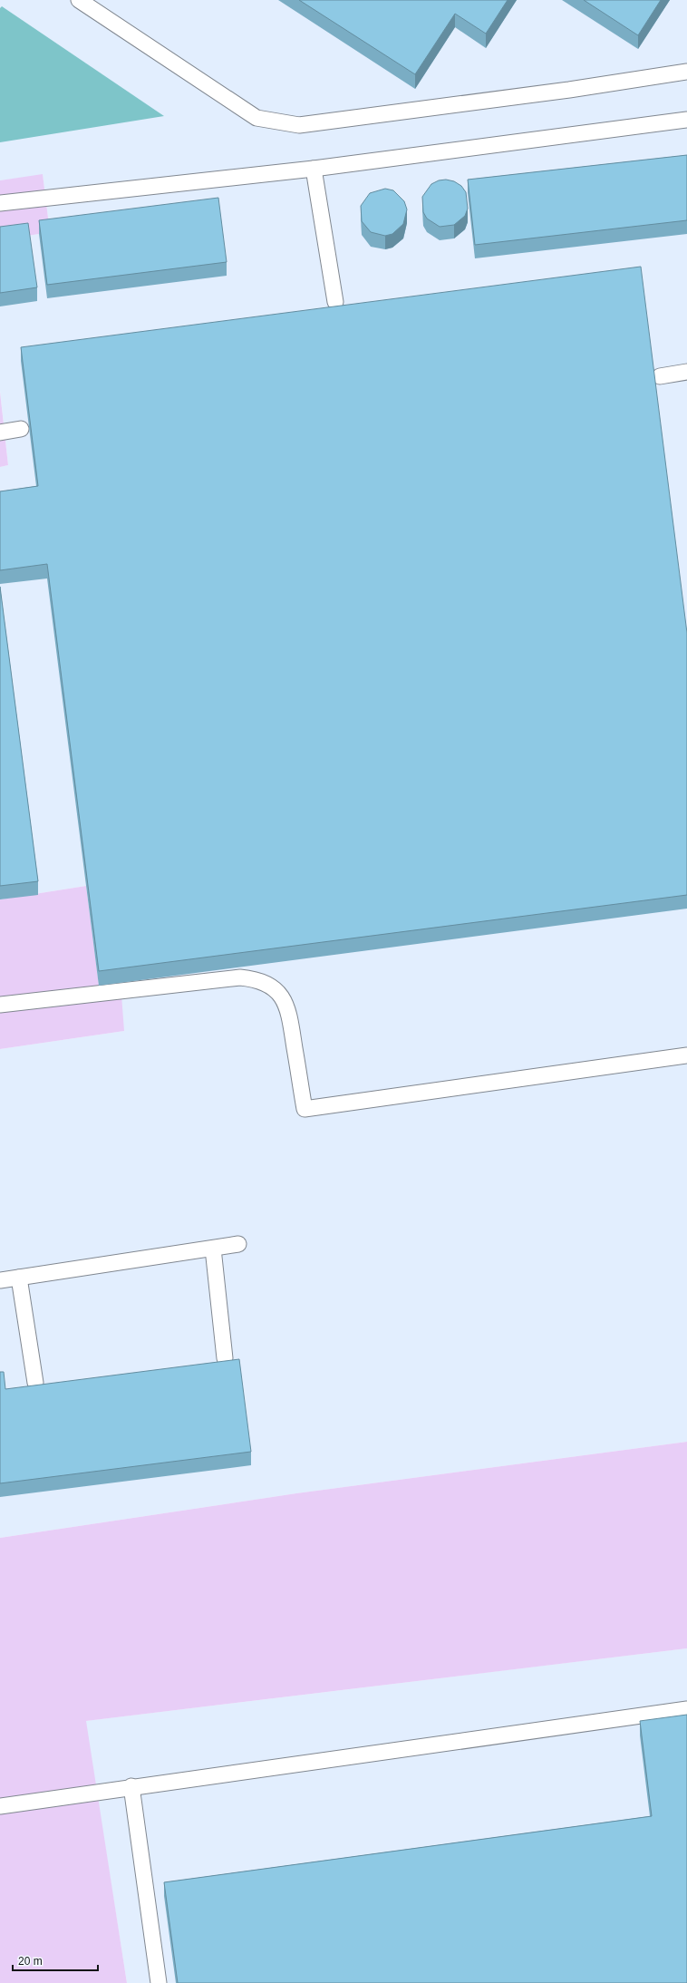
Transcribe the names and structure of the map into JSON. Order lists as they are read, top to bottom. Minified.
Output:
{"scale_bar":"20 m"}
